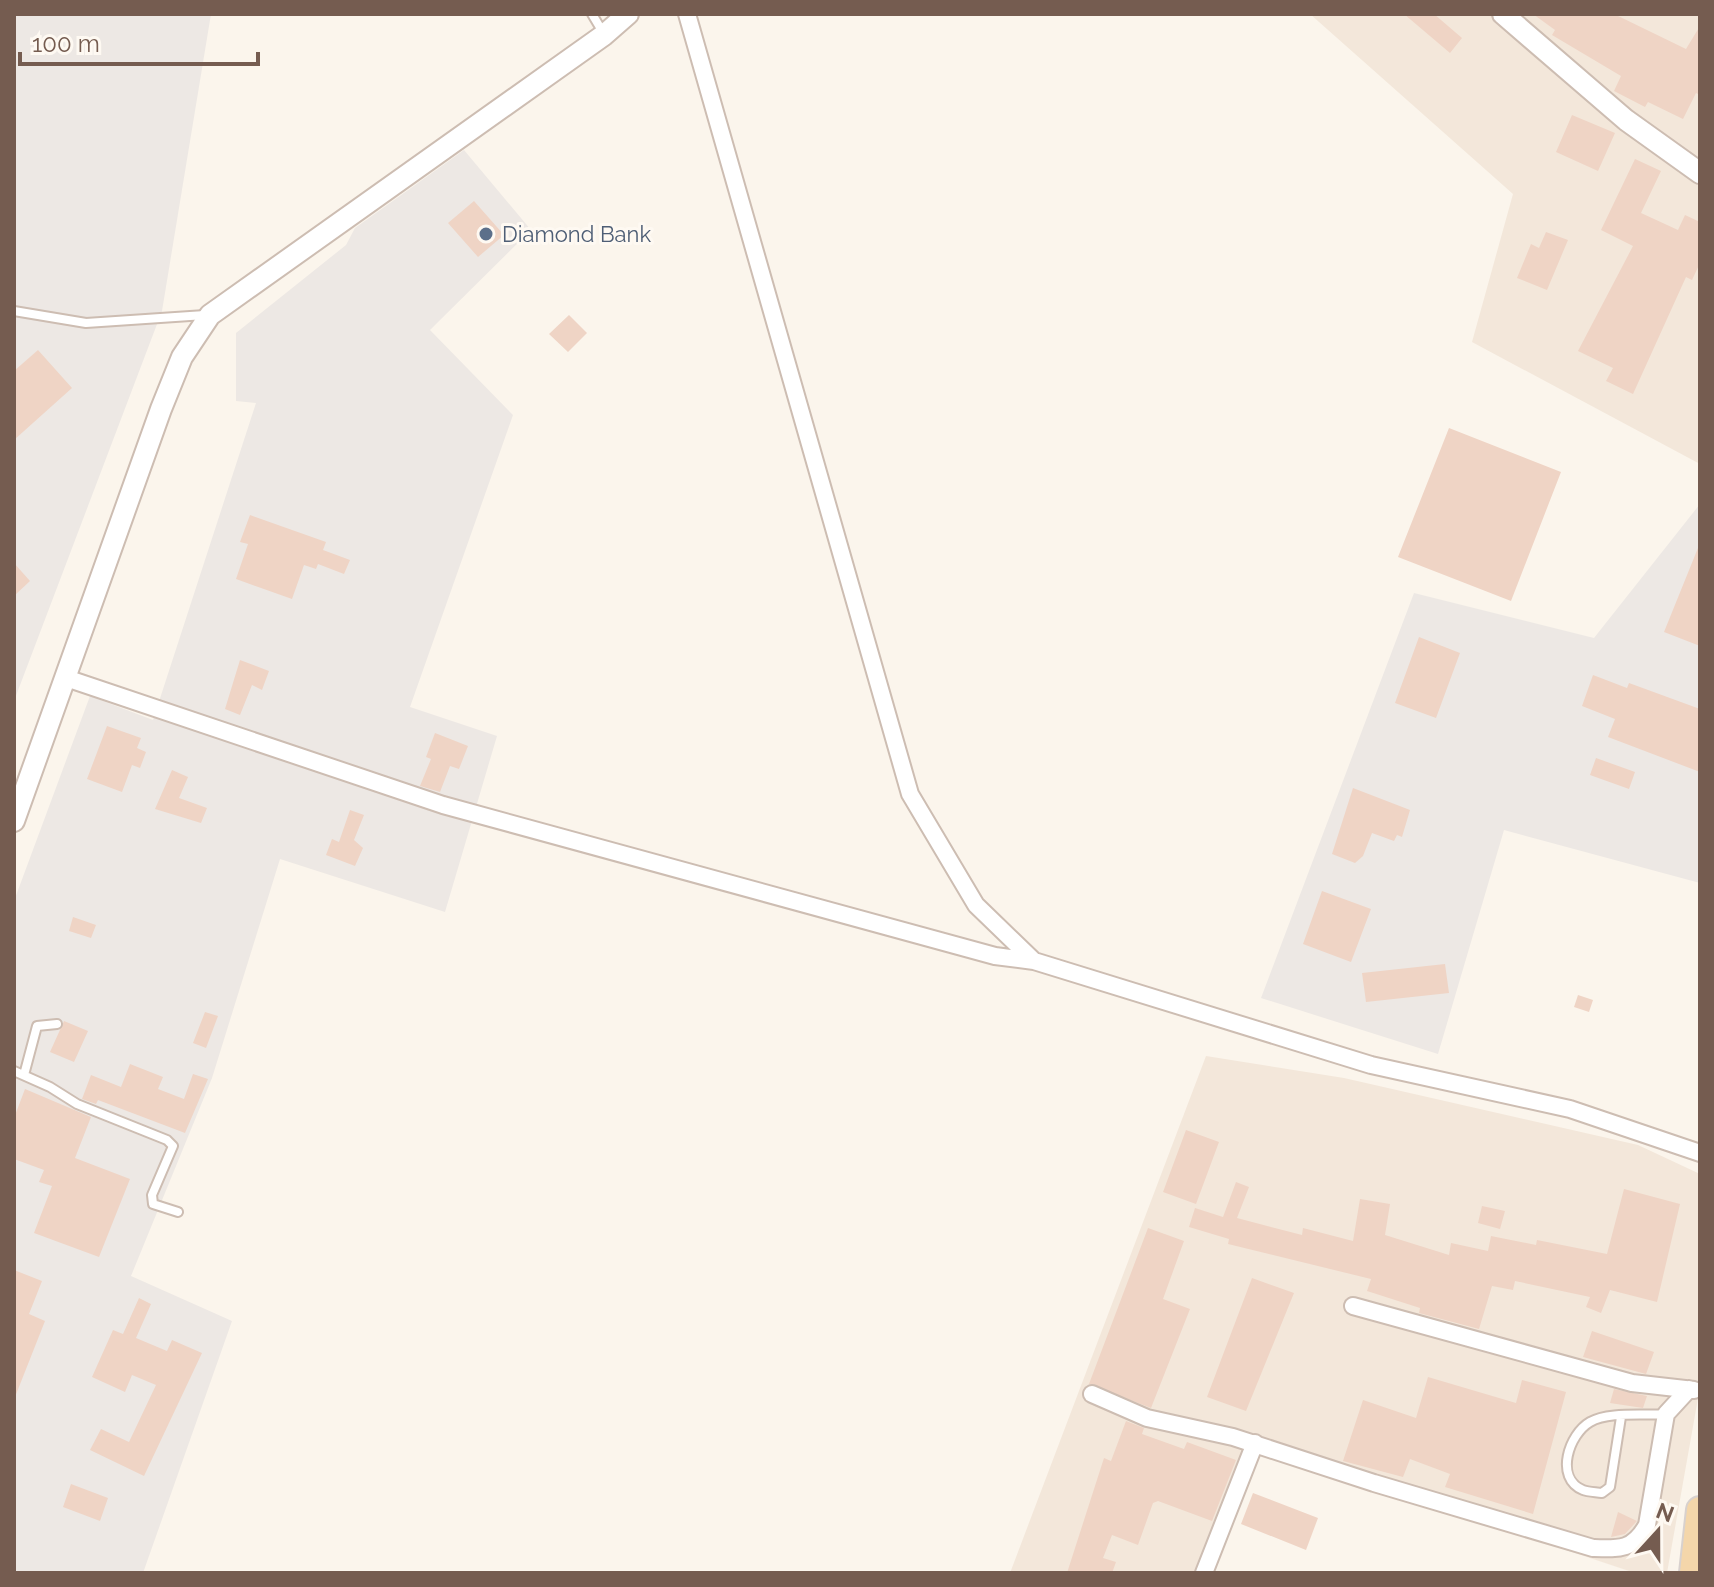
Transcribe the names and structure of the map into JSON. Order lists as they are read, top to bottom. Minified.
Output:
{"places":["Diamond Bank"],"scale_bar":"100 m","north":"top"}
